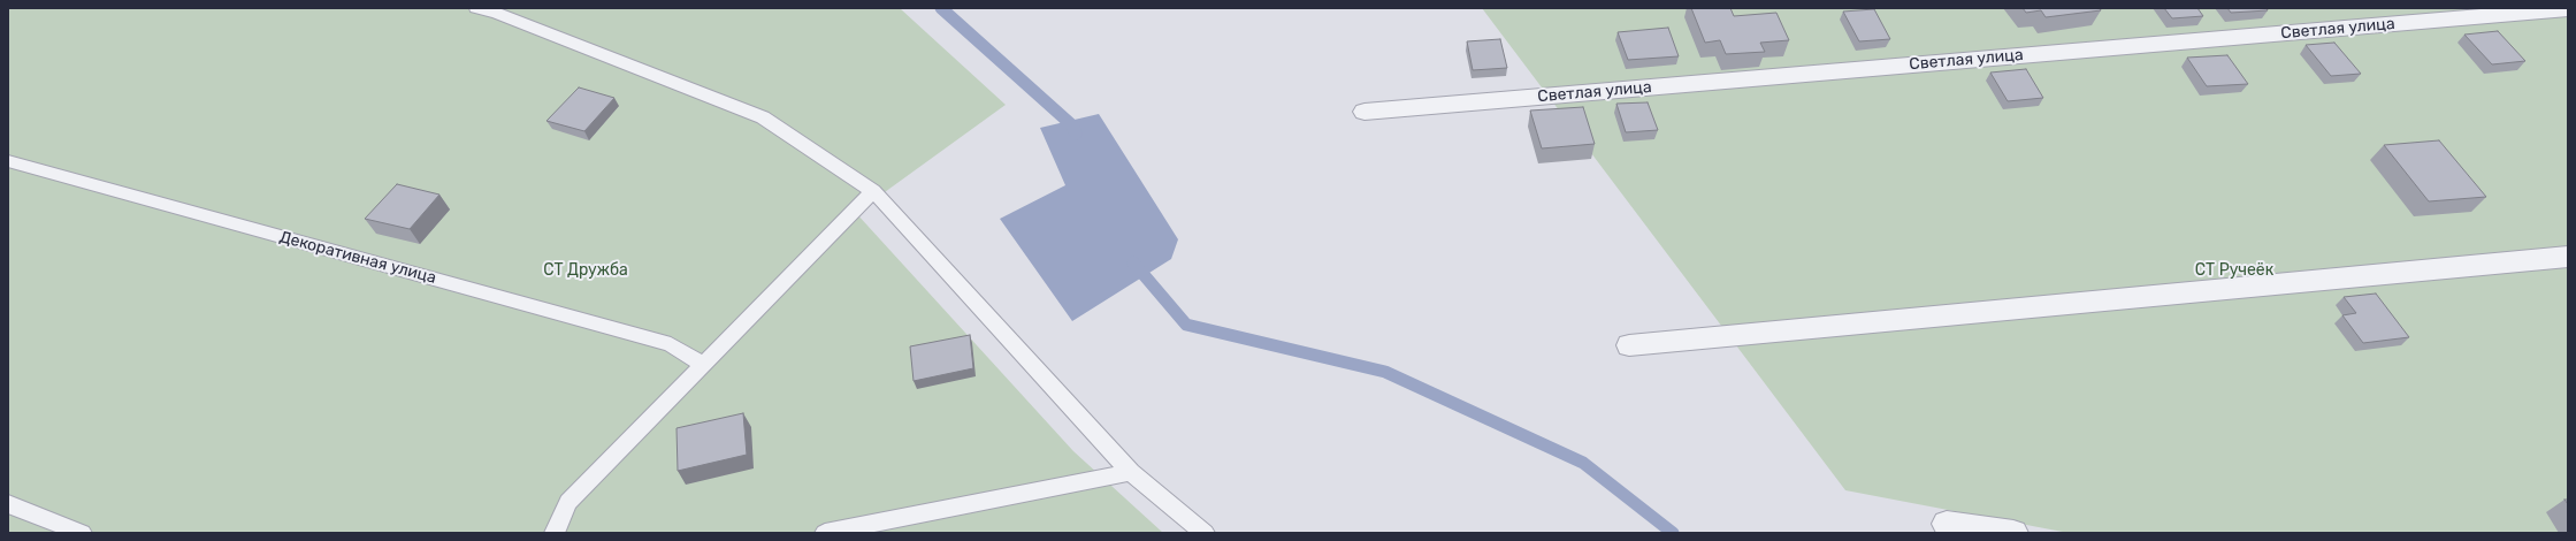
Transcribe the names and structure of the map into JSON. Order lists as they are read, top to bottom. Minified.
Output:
{"streets":{"street":["Светлая улица"],"lane":["Декоративная улица"]},"parks":["СТ Дружба","СТ Ручеёк"]}
